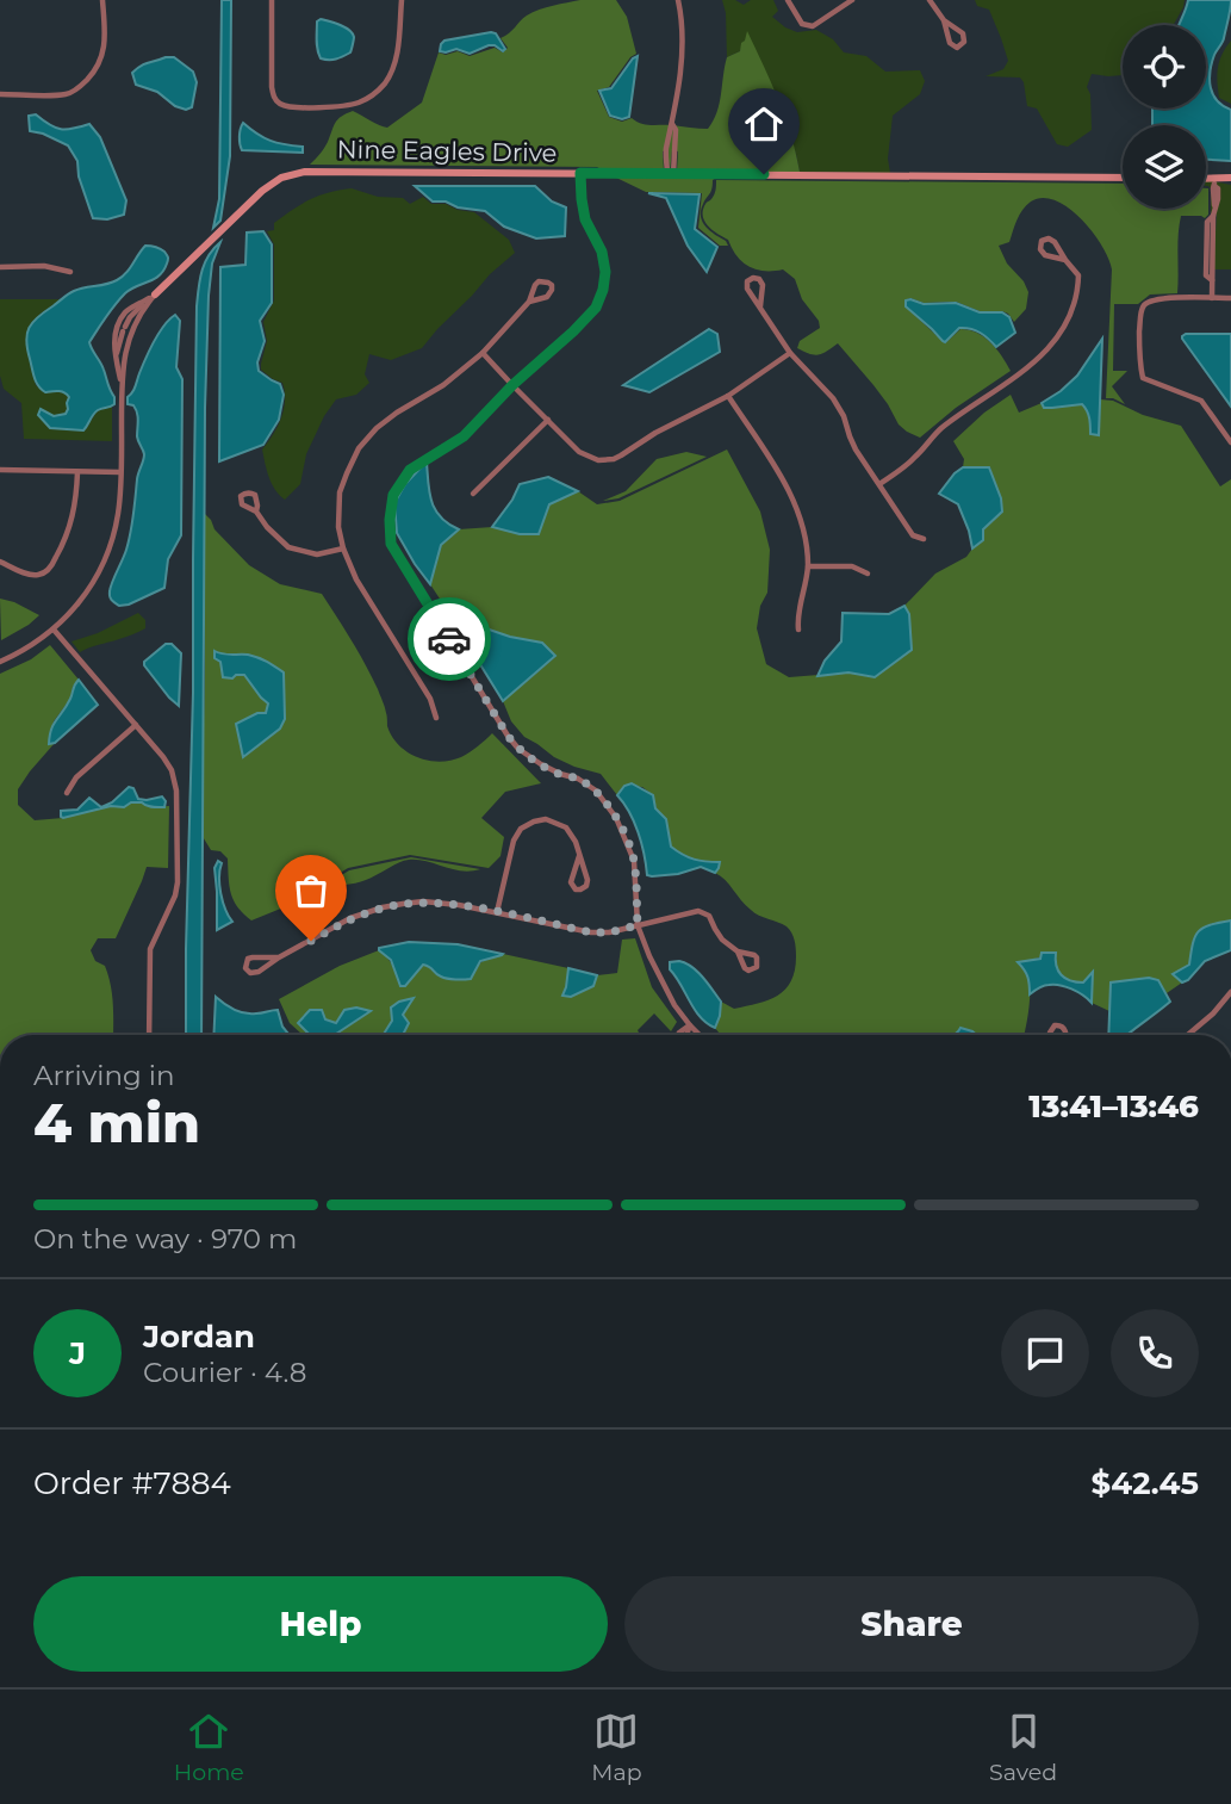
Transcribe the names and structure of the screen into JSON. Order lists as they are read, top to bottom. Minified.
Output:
{"streets":{"street":["Nine Eagles Drive"]},"page":{"heading":["4 min","Arriving in","13:41–13:46"],"panel":["Jordan","Courier · 4.8","Order #7884","$42.45"],"bar":"On the way · 970 m","round":"J","buttons":["Help","Share"],"tabs":["Home","Map","Saved"]}}
